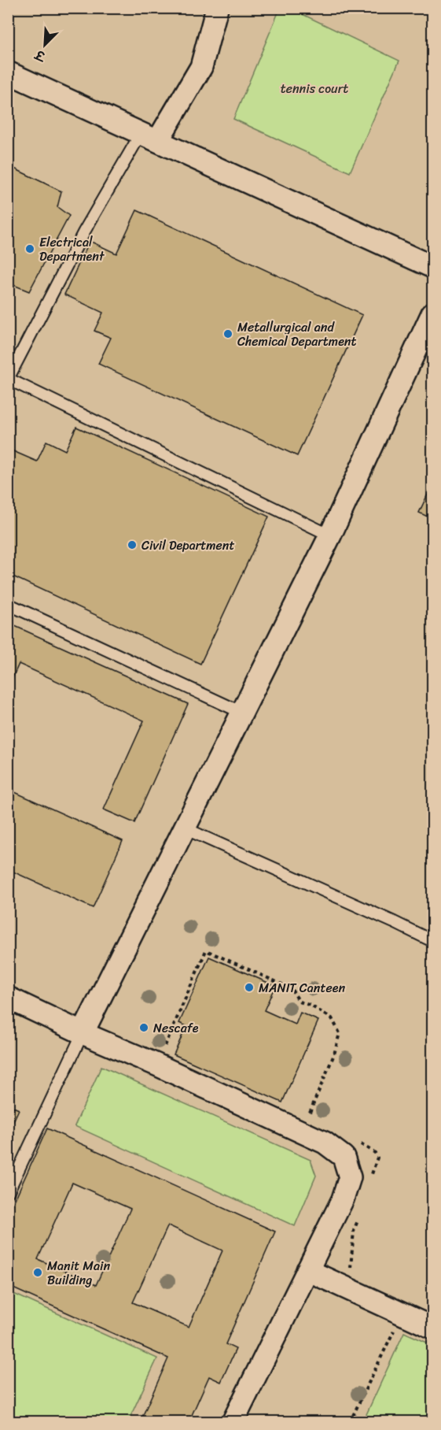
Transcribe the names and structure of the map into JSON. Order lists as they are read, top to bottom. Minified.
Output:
{"parks":["tennis court"],"places":["Electrical Department","Metallurgical and Chemical Department","Civil Department","MANIT Canteen","Nescafe","Manit Main Building"],"north":"bottom left"}
